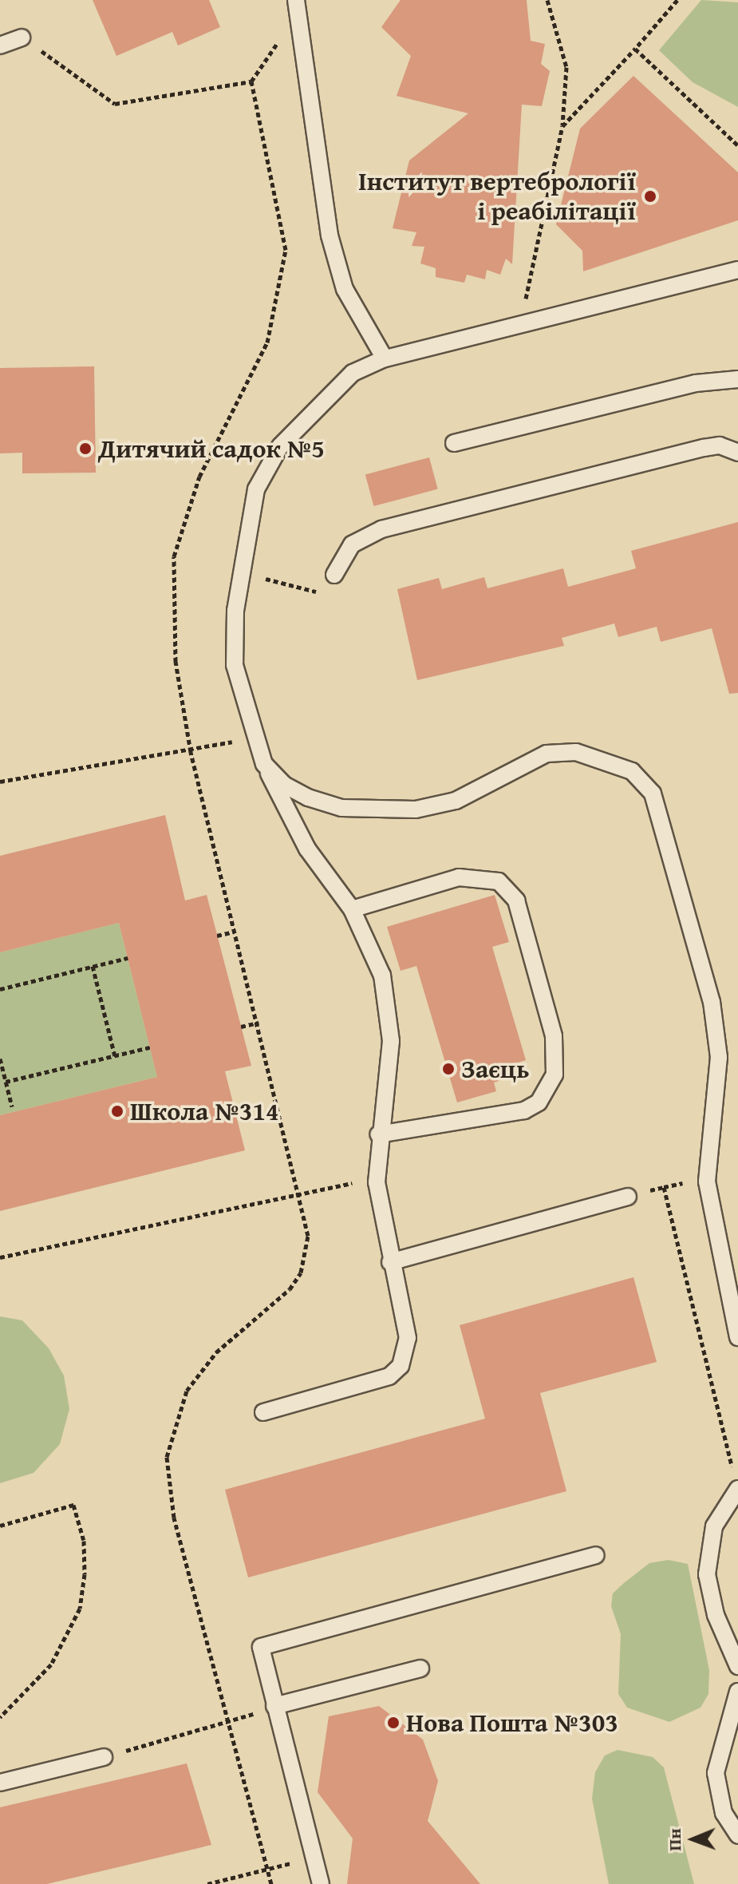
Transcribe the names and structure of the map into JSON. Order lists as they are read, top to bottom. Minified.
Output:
{"places":["Інститут вертебрології і реабілітації","Дитячий садок №5","Заєць","Школа №314","Нова Пошта №303"],"north":"left"}
